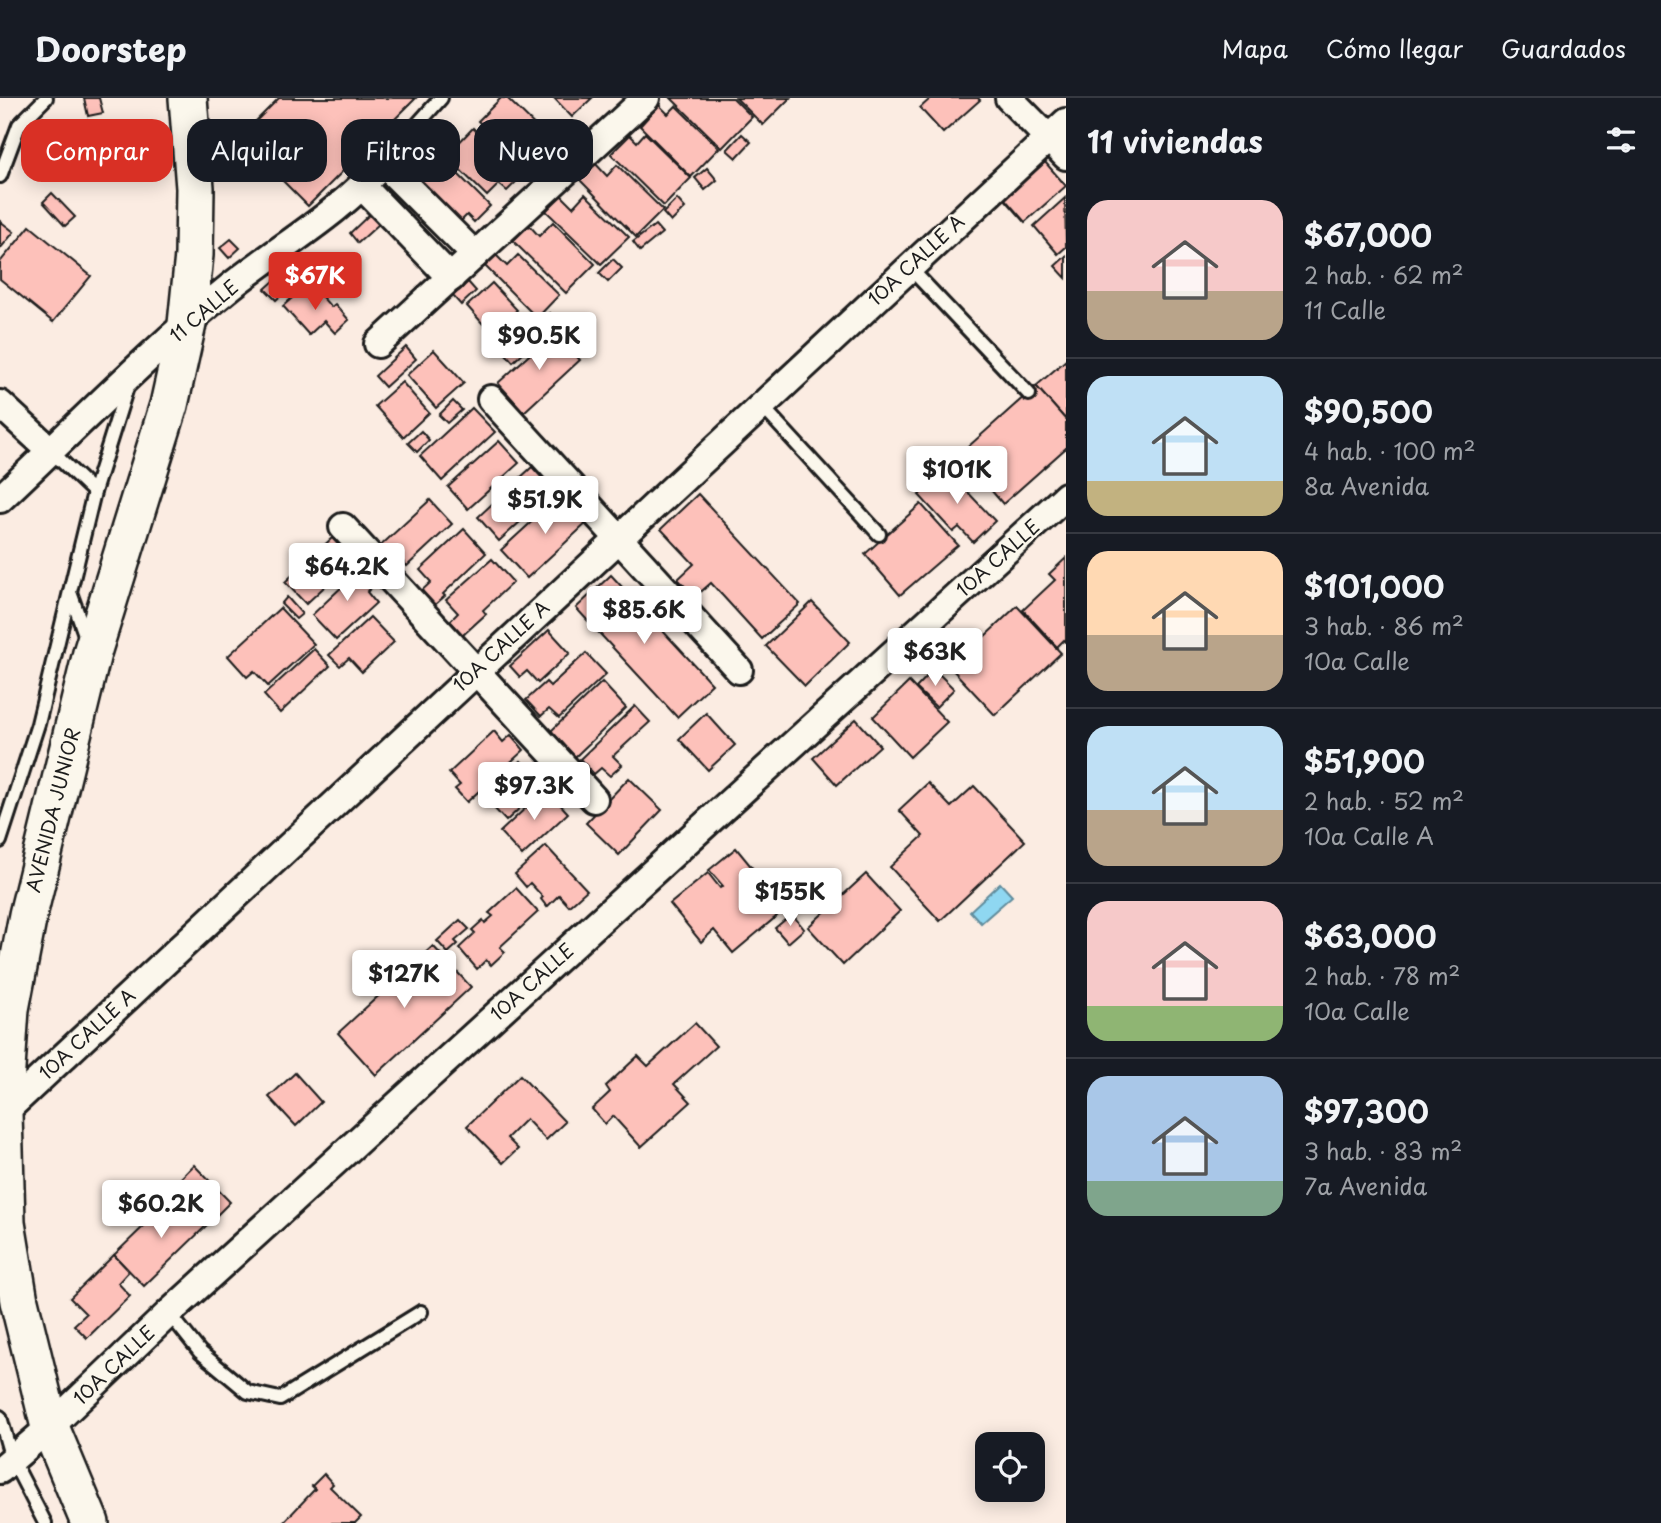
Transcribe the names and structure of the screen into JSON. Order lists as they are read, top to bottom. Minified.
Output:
{"streets":{"main road":["AVENIDA JUNIOR"],"street":["10A CALLE A","11 CALLE","10A CALLE"]},"crossings":[["10A CALLE A","AVENIDA JUNIOR"],["11 CALLE","AVENIDA JUNIOR"],["10A CALLE","AVENIDA JUNIOR"]],"page":{"header":"Doorstep","nav":["Mapa","Cómo llegar","Guardados"],"heading":"11 viviendas","chip":["Comprar","Alquilar","Filtros","Nuevo"],"list":[{"name":"$67,000","note":"2 hab. · 62 m² · 11 Calle"},{"name":"$90,500","note":"4 hab. · 100 m² · 8a Avenida"},{"name":"$101,000","note":"3 hab. · 86 m² · 10a Calle"},{"name":"$51,900","note":"2 hab. · 52 m² · 10a Calle A"},{"name":"$63,000","note":"2 hab. · 78 m² · 10a Calle"},{"name":"$97,300","note":"3 hab. · 83 m² · 7a Avenida"}],"price":["$67K","$90.5K","$101K","$51.9K","$64.2K","$85.6K","$63K","$97.3K","$155K","$127K","$60.2K"]}}
